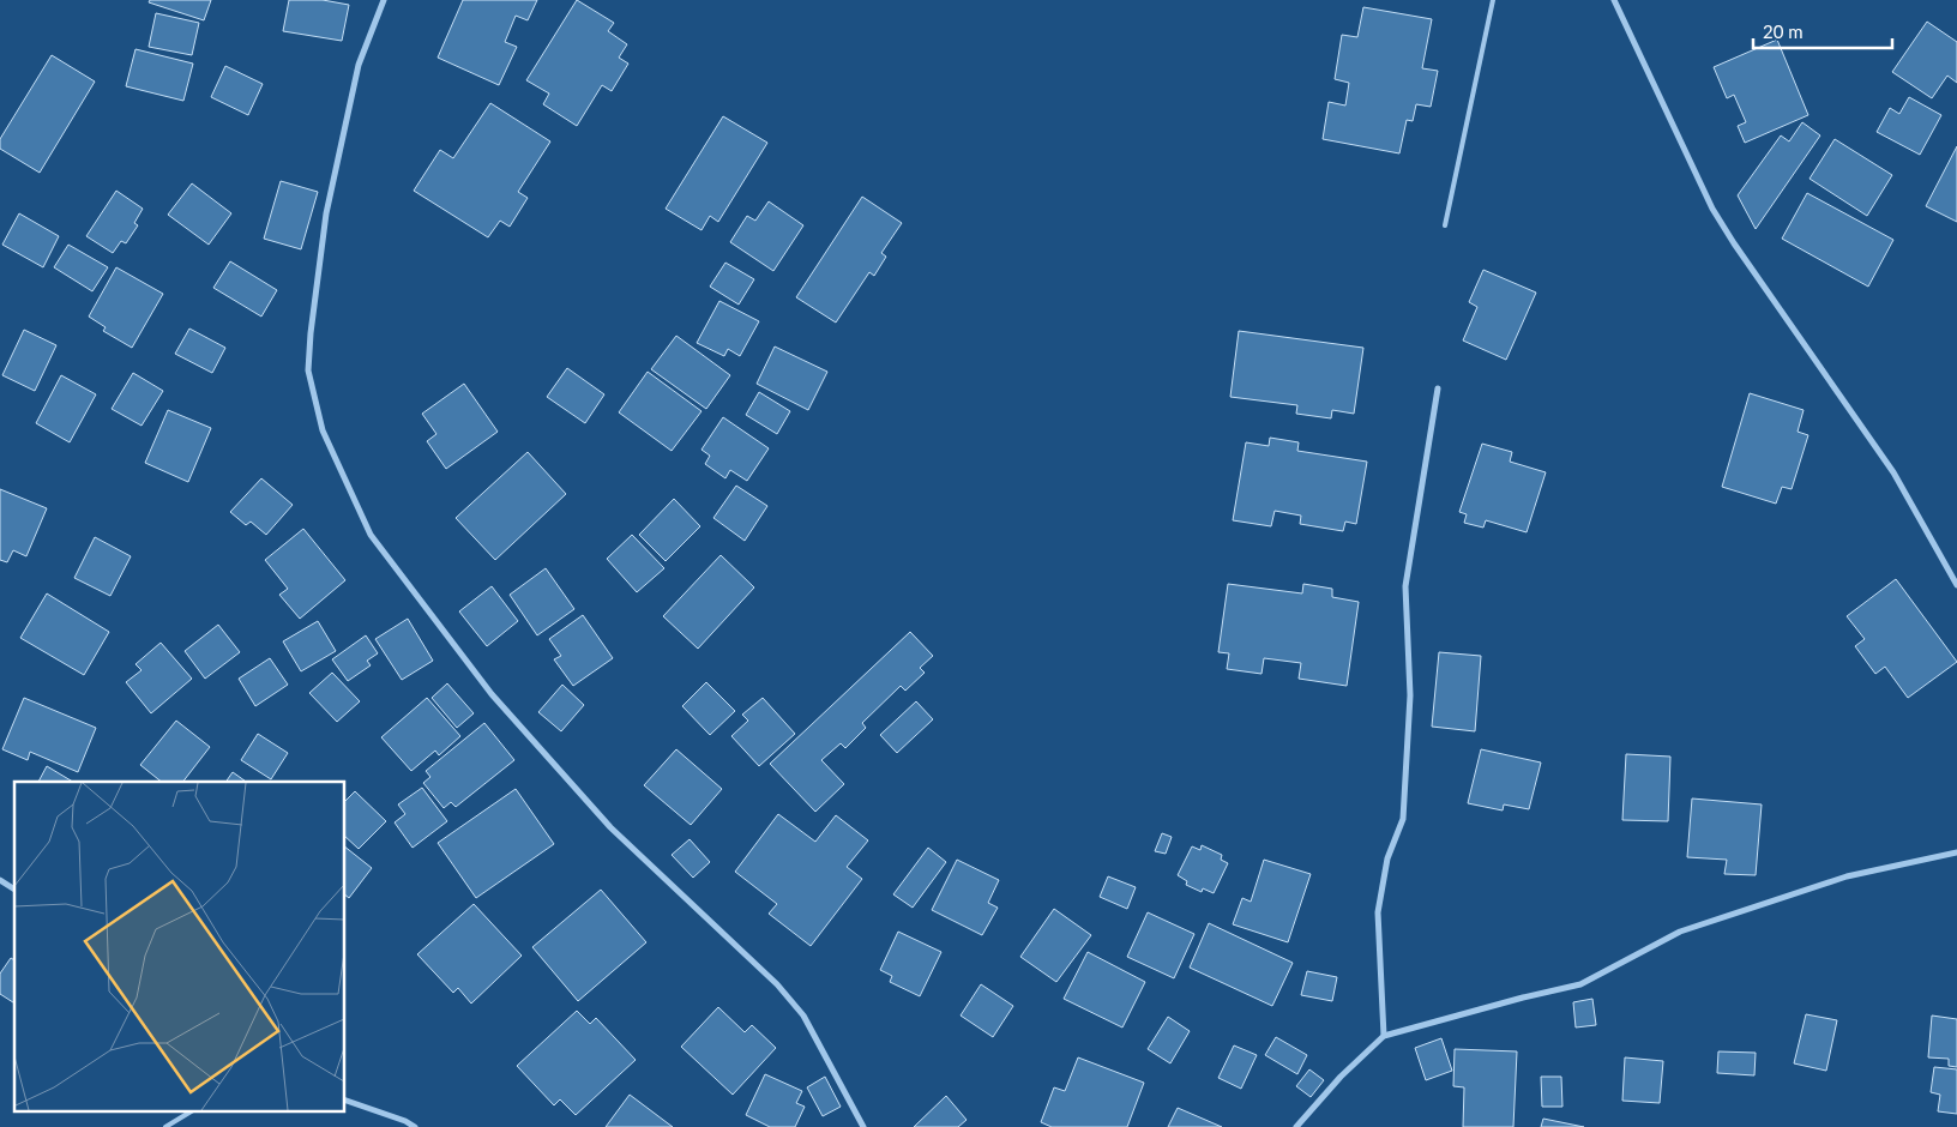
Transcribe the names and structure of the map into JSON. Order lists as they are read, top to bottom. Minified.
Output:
{"scale_bar":"20 m"}
